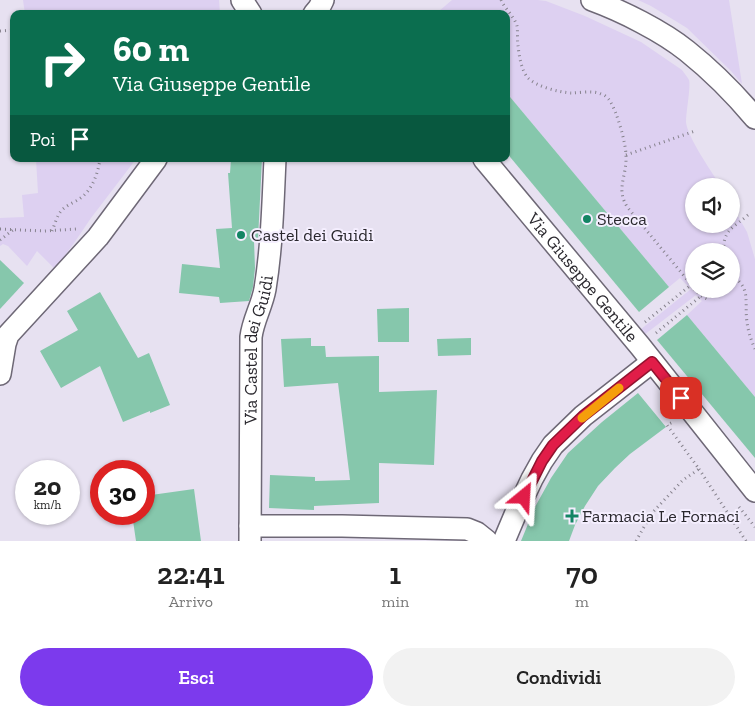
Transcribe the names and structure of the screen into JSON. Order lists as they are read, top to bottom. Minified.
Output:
{"streets":{"street":["Via Giuseppe Gentile","Via Castel dei Guidi"]},"places":{"other":["Stecca","Castel dei Guidi"],"health":["Farmacia Le Fornaci"]},"page":{"turn":["60 m","Via Giuseppe Gentile"],"then":"Poi","speed":"20 km/h","limit":"30","eta":["22:41","Arrivo","1","min","70","m"],"buttons":["Esci","Condividi"]}}
